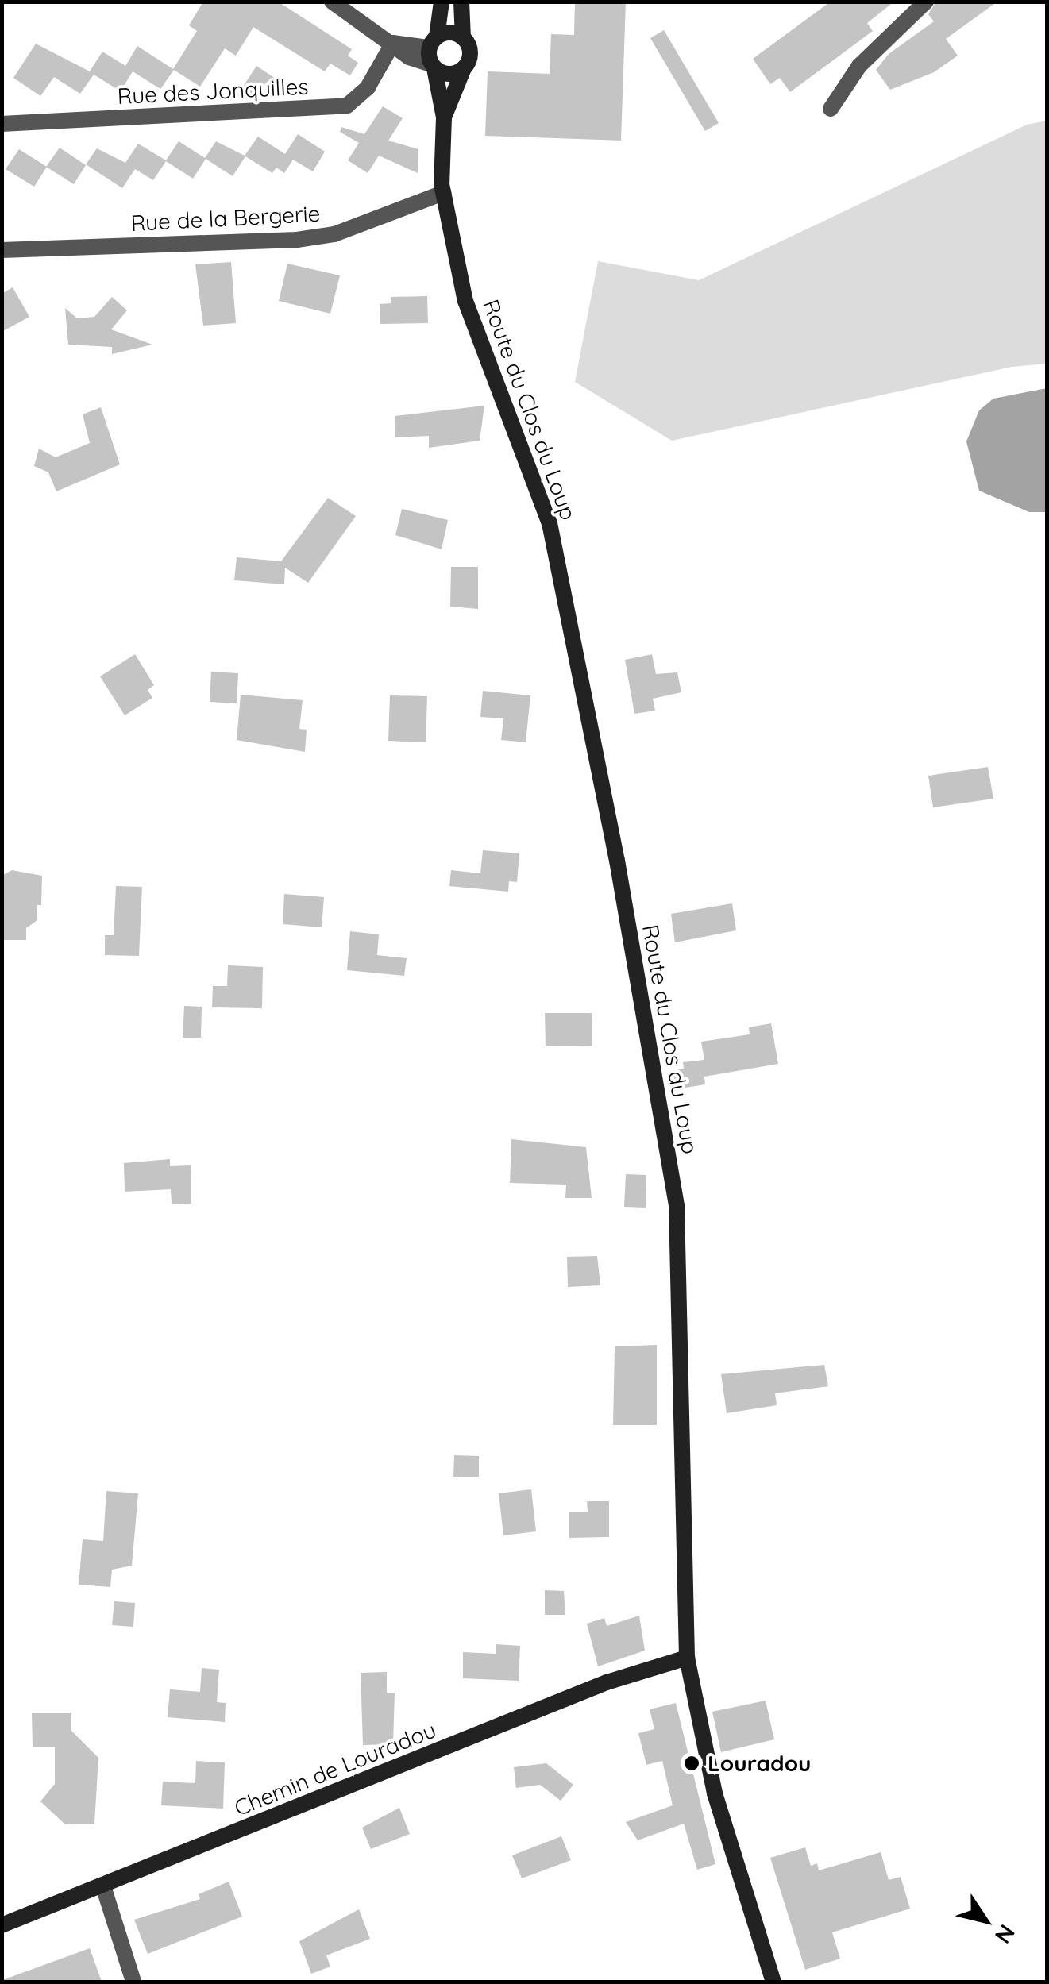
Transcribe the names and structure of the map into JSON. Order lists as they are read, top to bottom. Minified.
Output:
{"streets":{"street":["Rue des Jonquilles","Rue de la Bergerie","Route du Clos du Loup","Chemin de Louradou"]},"crossings":[["Rue de la Bergerie","Route du Clos du Loup"],["Route du Clos du Loup","Chemin de Louradou"]],"places":["Louradou"],"north":"bottom right"}
